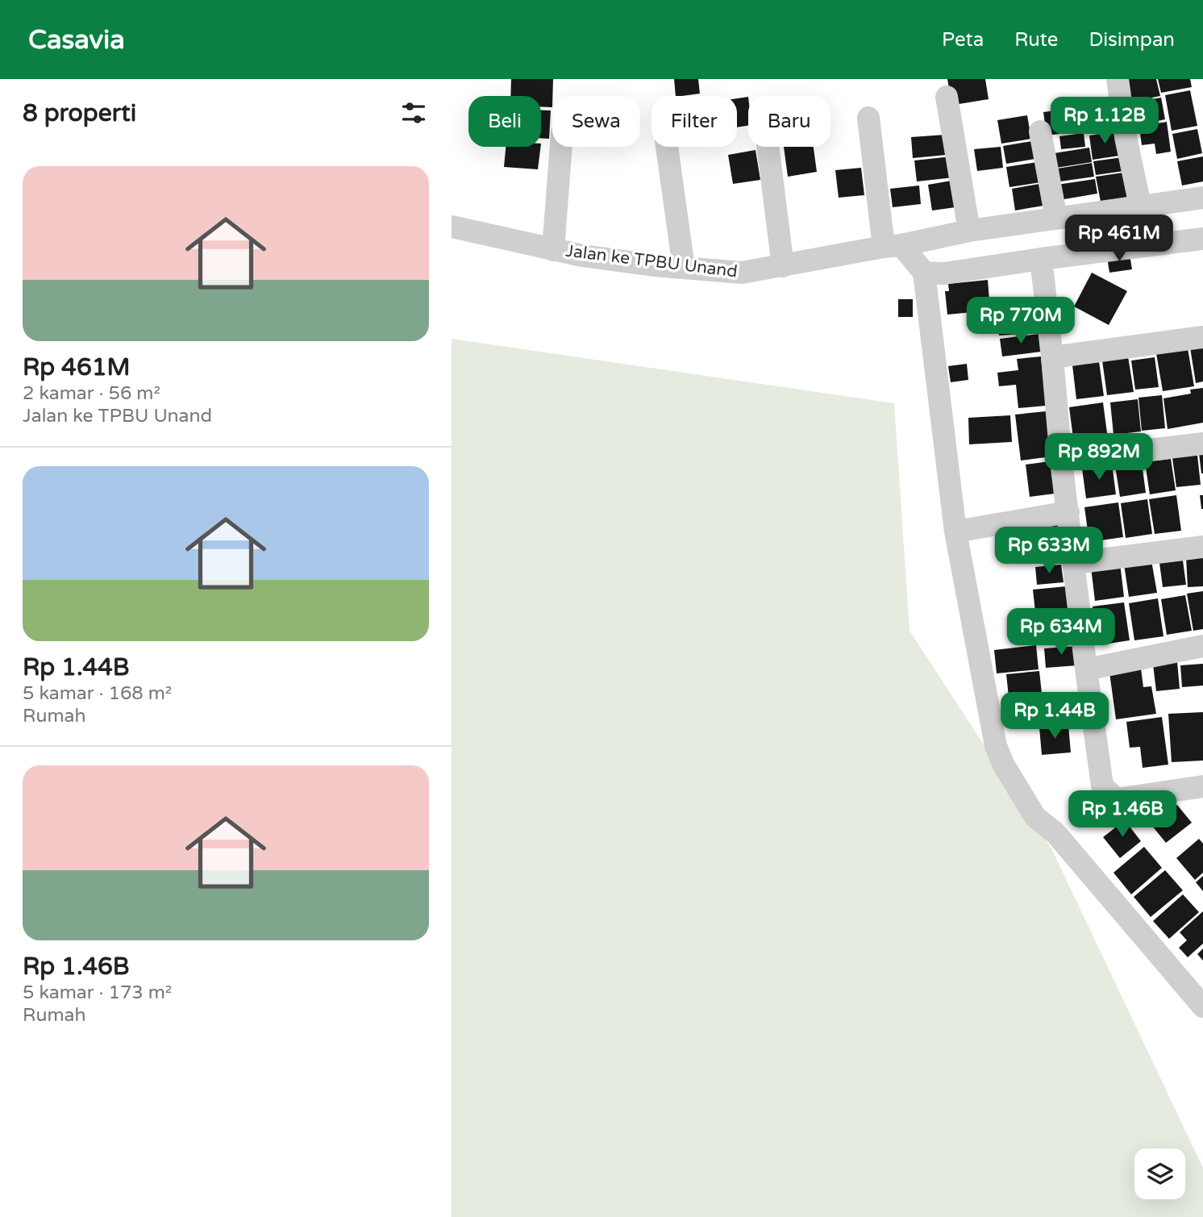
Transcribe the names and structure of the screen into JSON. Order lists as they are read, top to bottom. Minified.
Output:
{"streets":{"street":["Jalan ke TPBU Unand"]},"page":{"header":"Casavia","nav":["Peta","Rute","Disimpan"],"heading":"8 properti","chip":["Beli","Sewa","Filter","Baru"],"price":["Rp 1.12B","Rp 461M","Rp 770M","Rp 892M","Rp 633M","Rp 634M","Rp 1.44B","Rp 1.46B"],"list":[{"name":"Rp 461M","note":"2 kamar · 56 m² · Jalan ke TPBU Unand"},{"name":"Rp 1.44B","note":"5 kamar · 168 m² · Rumah"},{"name":"Rp 1.46B","note":"5 kamar · 173 m² · Rumah"}]}}
